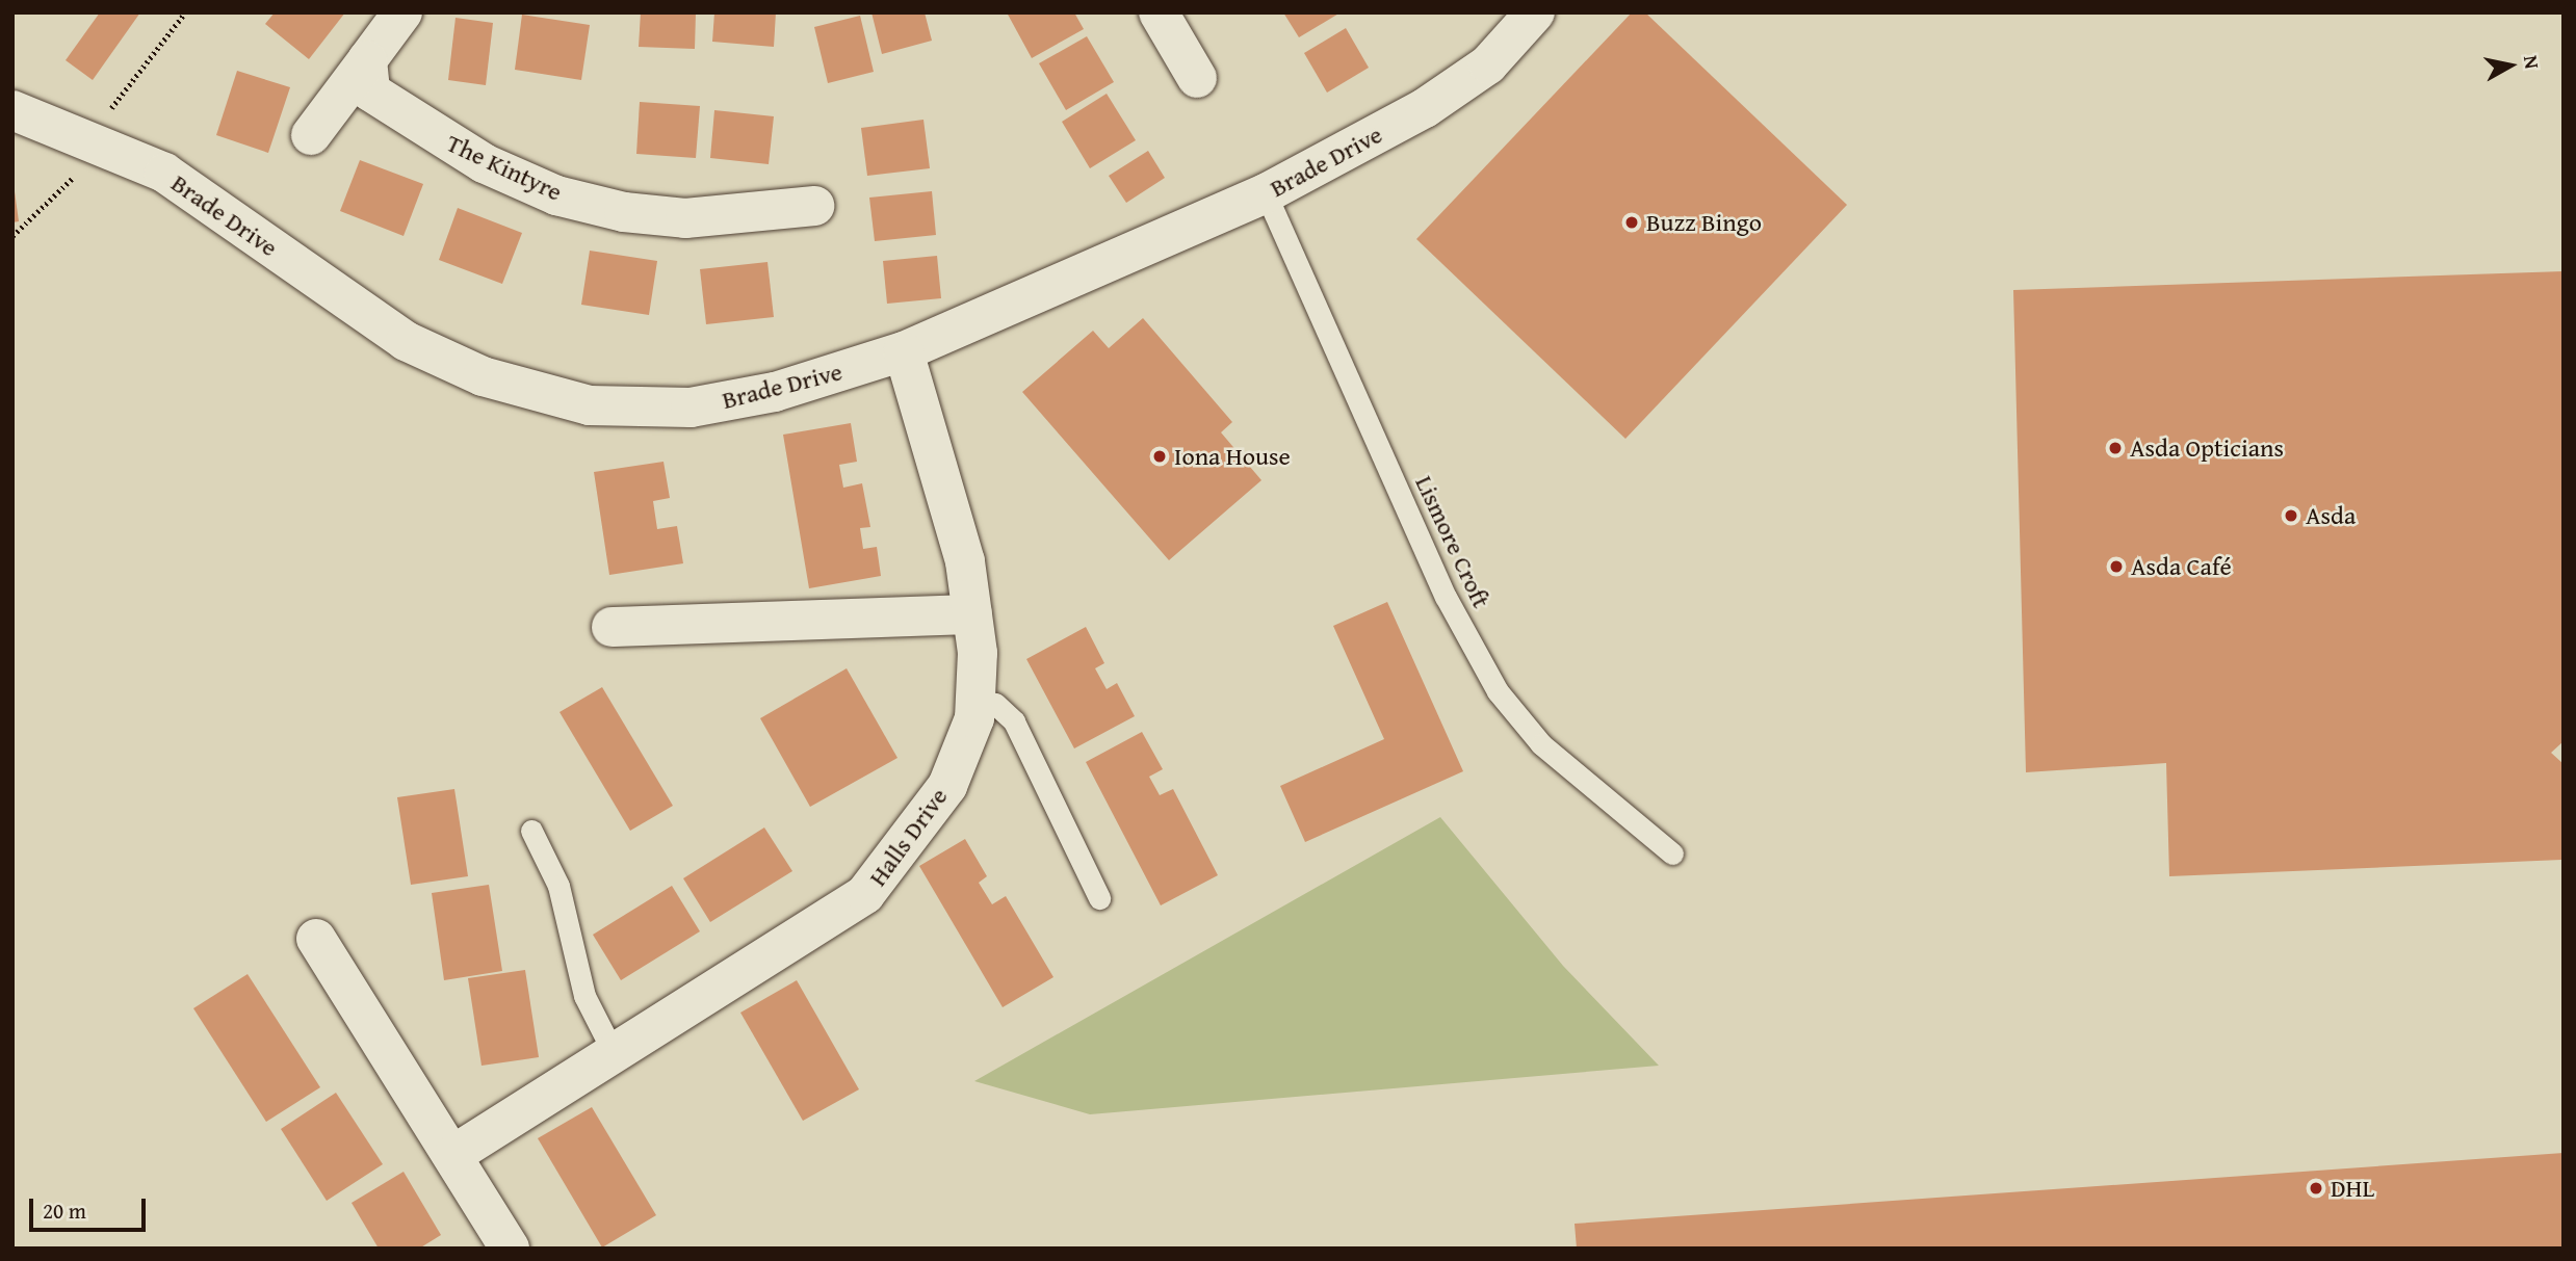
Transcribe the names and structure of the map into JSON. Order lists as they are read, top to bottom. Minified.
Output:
{"streets":{"street":["Brade Drive","The Kintyre","Halls Drive"],"lane":["Lismore Croft"]},"crossings":[["Brade Drive","Lismore Croft"],["Brade Drive","Halls Drive"]],"places":["Buzz Bingo","Asda Opticians","Iona House","Asda","Asda Café","DHL"],"scale_bar":"20 m","north":"right"}
